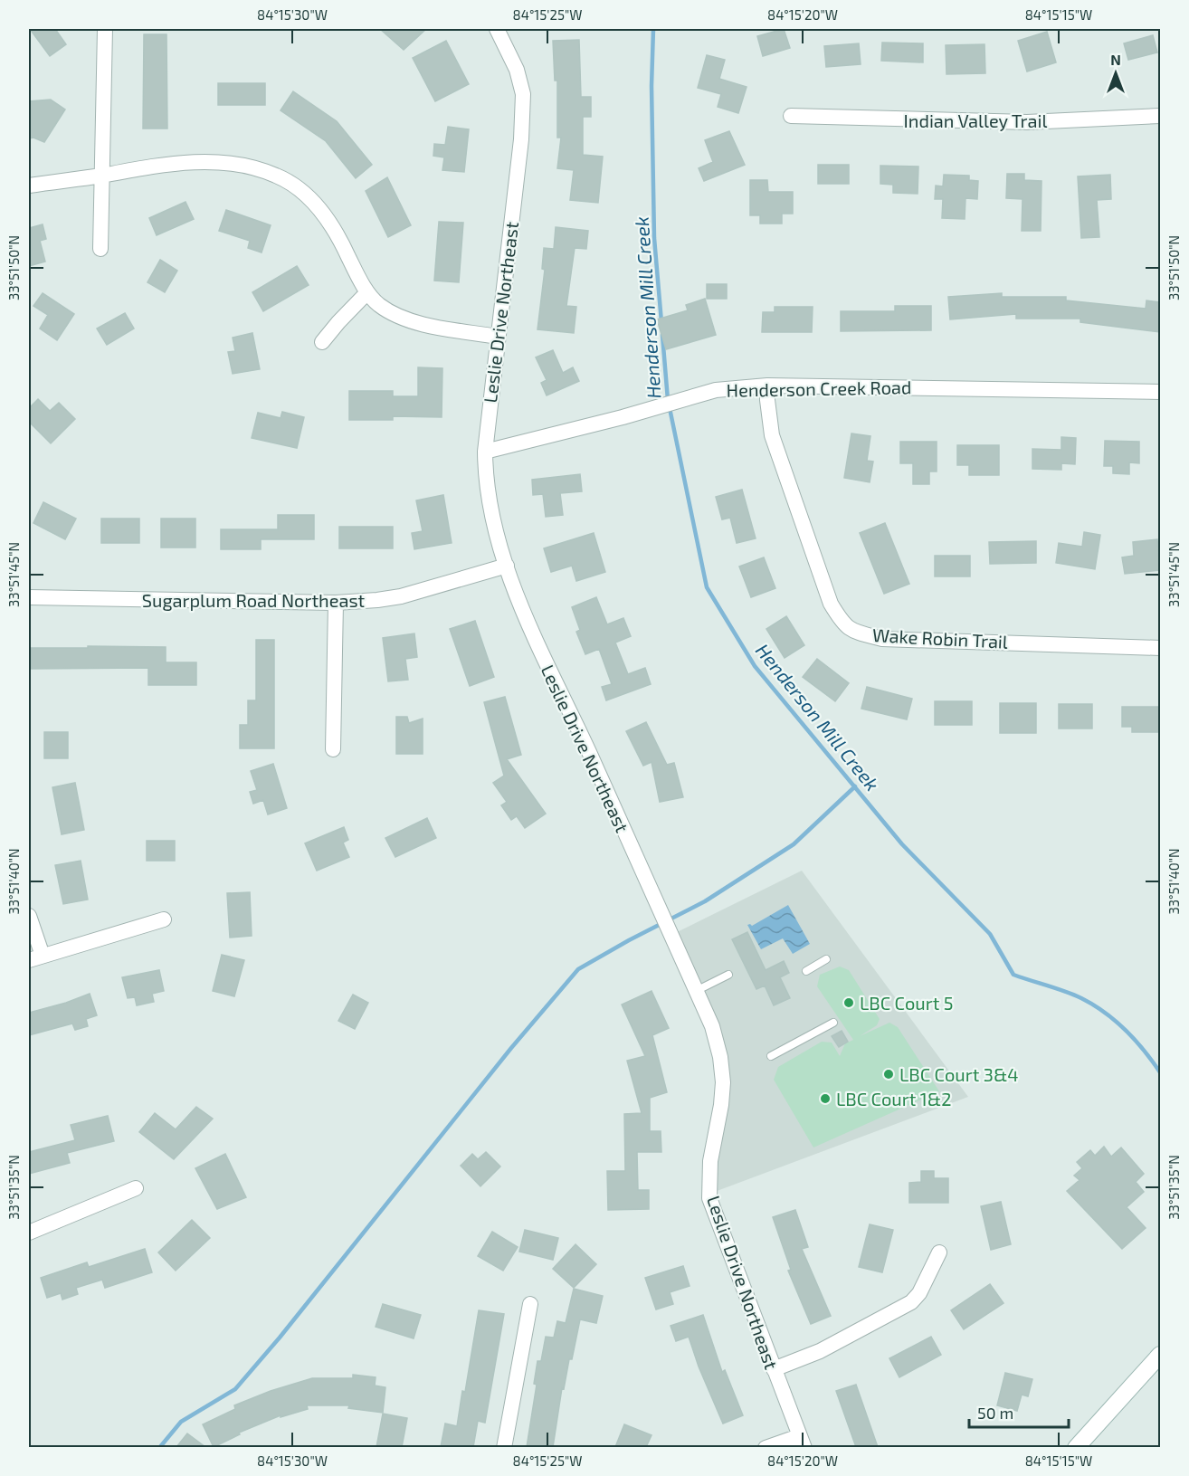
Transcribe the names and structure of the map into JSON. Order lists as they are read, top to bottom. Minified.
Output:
{"streets":{"street":["Indian Valley Trail","Leslie Drive Northeast","Henderson Creek Road","Sugarplum Road Northeast","Wake Robin Trail"]},"crossings":[["Leslie Drive Northeast","Henderson Creek Road"],["Leslie Drive Northeast","Sugarplum Road Northeast"],["Henderson Creek Road","Wake Robin Trail"]],"water":["Henderson Mill Creek"],"places":["LBC Court 5","LBC Court 3&4","LBC Court 1&2"],"scale_bar":"50 m","north":"top","coordinates":["84°15'30\"W","84°15'25\"W","84°15'20\"W","84°15'15\"W","33°51'50\"N","33°51'45\"N","33°51'40\"N","33°51'35\"N"]}
